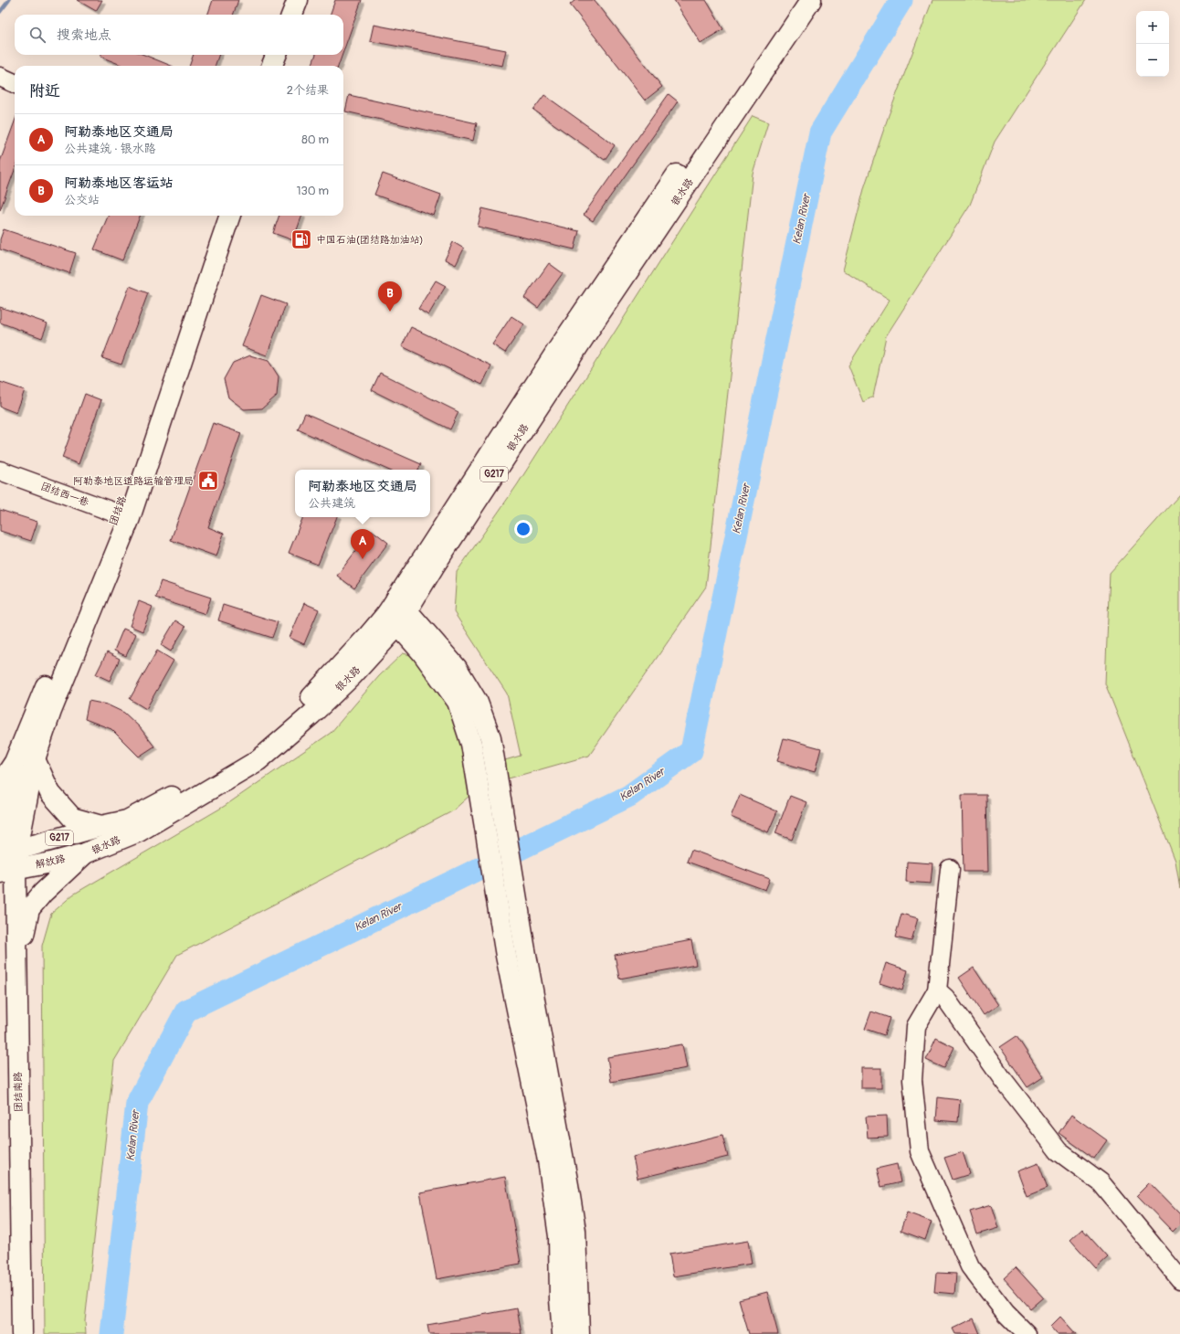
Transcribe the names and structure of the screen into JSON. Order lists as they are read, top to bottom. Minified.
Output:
{"streets":{"main road":["银水路","G217","团结路","解放路","团结南路"],"street":["团结西一巷"]},"crossings":[["银水路","G217"],["银水路","解放路"],["G217","团结路"],["G217","解放路"],["G217","团结南路"],["团结西一巷","团结路"],["团结路","解放路"],["团结路","团结南路"],["解放路","团结南路"]],"water":["Kelan River"],"places":{"fuel station":["中国石油(团结路加油站)"],"public building":["阿勒泰地区道路运输管理局"]},"page":{"map_buttons":["+","−"],"search":"搜索地点","heading":["附近","2个结果"],"list":[{"mark":"A","name":"阿勒泰地区交通局","note":"公共建筑 · 银水路","value":"80 m"},{"mark":"B","name":"阿勒泰地区客运站","note":"公交站","value":"130 m"}],"pins":["B","A"],"popup":["阿勒泰地区交通局","公共建筑"]}}
